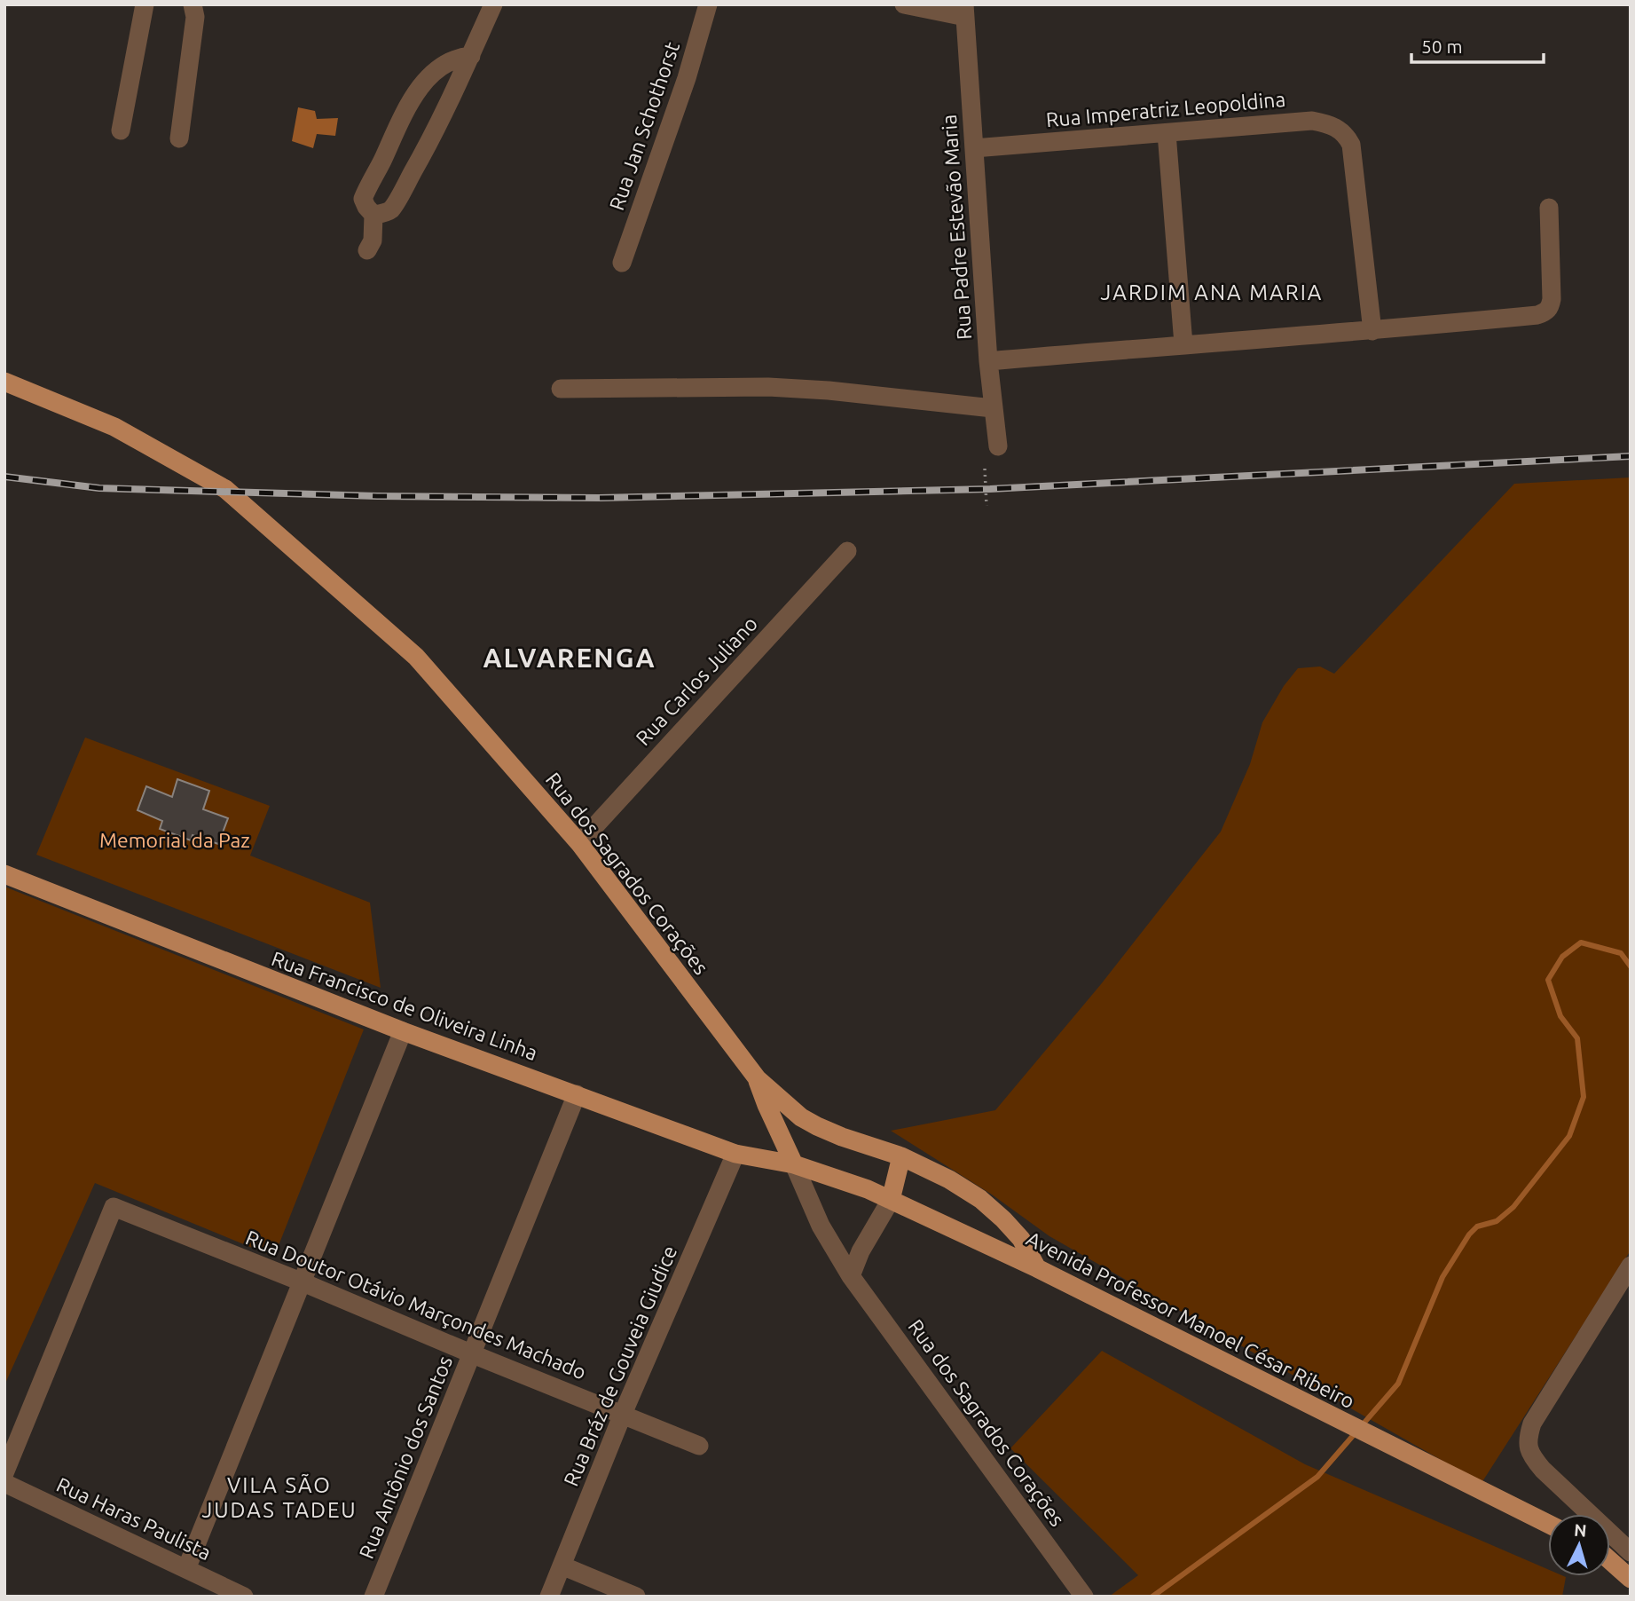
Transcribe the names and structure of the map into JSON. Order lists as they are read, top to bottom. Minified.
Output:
{"streets":{"main road":["Rua dos Sagrados Corações","Rua Francisco de Oliveira Linha","Avenida Professor Manoel César Ribeiro"],"street":["Rua Imperatriz Leopoldina","Rua Jan Schothorst","Rua Padre Estevão Maria","Rua Carlos Juliano","Rua Doutor Otávio Marçondes Machado","Rua Bráz de Gouveia Giudice","Rua Antônio dos Santos","Rua Haras Paulista"]},"crossings":[["Rua Imperatriz Leopoldina","Rua Padre Estevão Maria"],["Rua Carlos Juliano","Rua dos Sagrados Corações"],["Rua dos Sagrados Corações","Rua Francisco de Oliveira Linha"],["Rua dos Sagrados Corações","Avenida Professor Manoel César Ribeiro"],["Rua Francisco de Oliveira Linha","Avenida Professor Manoel César Ribeiro"],["Rua Francisco de Oliveira Linha","Rua Bráz de Gouveia Giudice"],["Rua Francisco de Oliveira Linha","Rua Antônio dos Santos"],["Rua Doutor Otávio Marçondes Machado","Rua Bráz de Gouveia Giudice"],["Rua Doutor Otávio Marçondes Machado","Rua Antônio dos Santos"]],"districts":["JARDIM ANA MARIA","ALVARENGA","VILA SÃO JUDAS TADEU"],"parks":["Memorial da Paz"],"scale_bar":"50 m","north":"top"}
